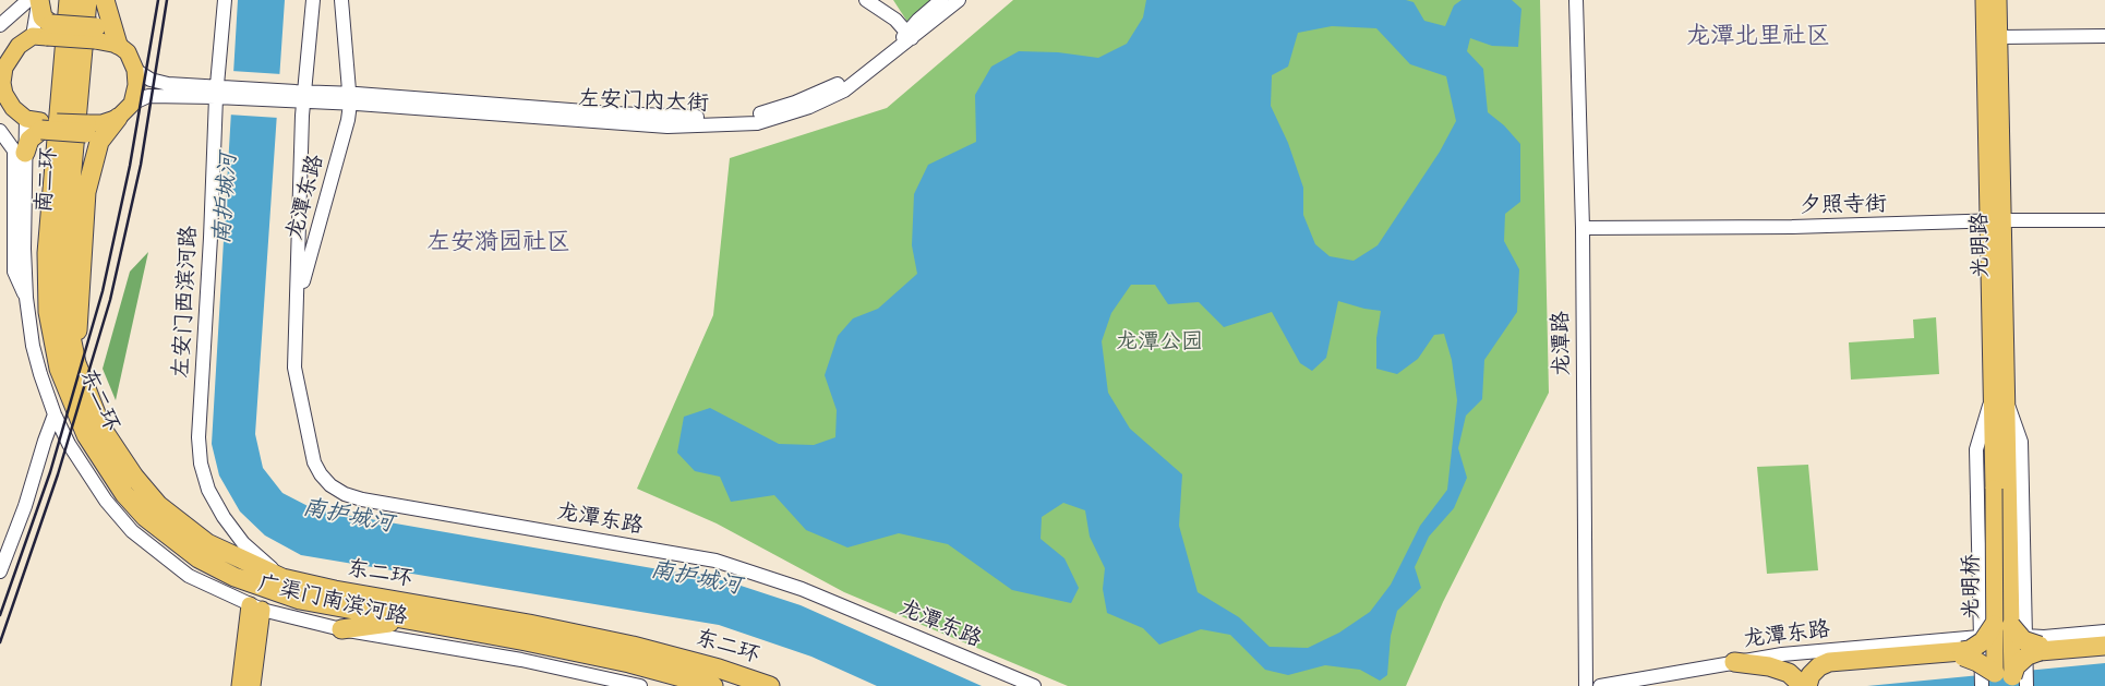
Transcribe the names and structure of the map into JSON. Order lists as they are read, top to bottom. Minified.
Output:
{"streets":{"highway":["南二环","东二环"],"main road":["光明路","光明桥"],"street":["左安门内大街","龙潭东路","夕照寺街","左安门西滨河路","龙潭路","广渠门南滨河路"]},"crossings":[["左安门内大街","龙潭东路"],["左安门内大街","左安门西滨河路"],["南二环","东二环"],["夕照寺街","光明路"],["夕照寺街","龙潭路"],["光明路","光明桥"],["左安门西滨河路","东二环"]],"districts":["龙潭北里社区","左安漪园社区"],"water":["南护城河"],"parks":["龙潭公园"]}
